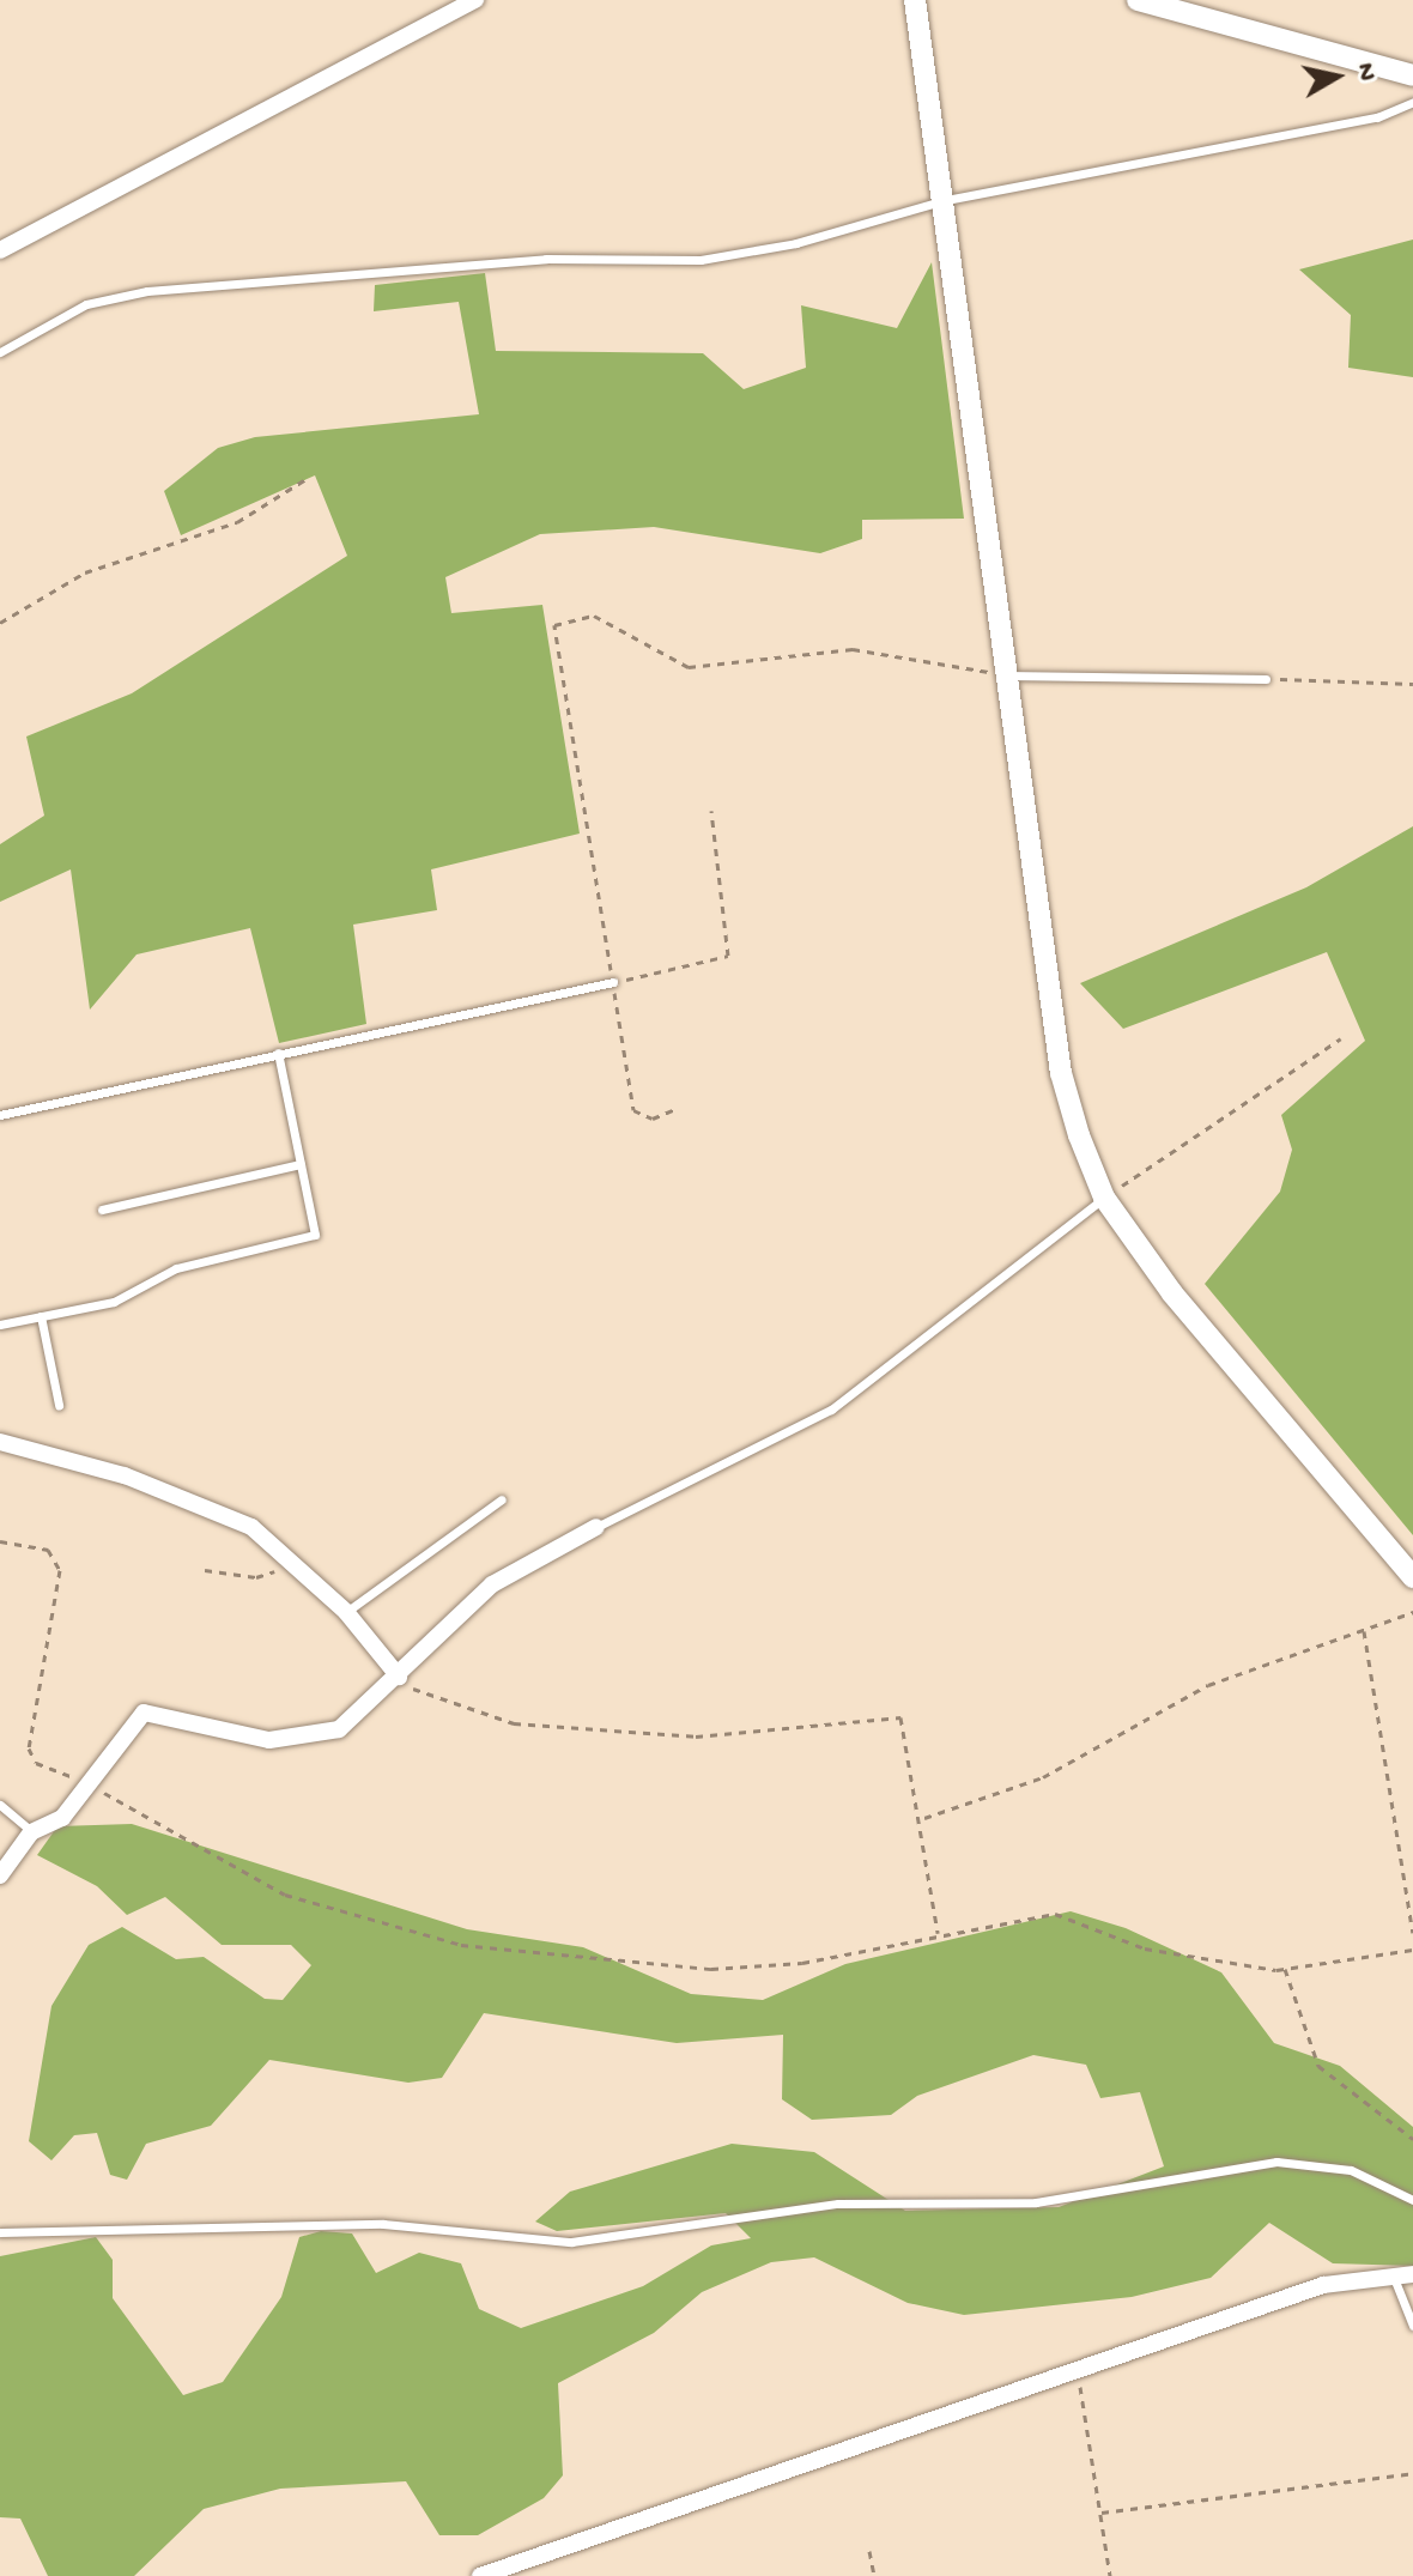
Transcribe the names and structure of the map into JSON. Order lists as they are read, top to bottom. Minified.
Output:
{"north":"right"}
